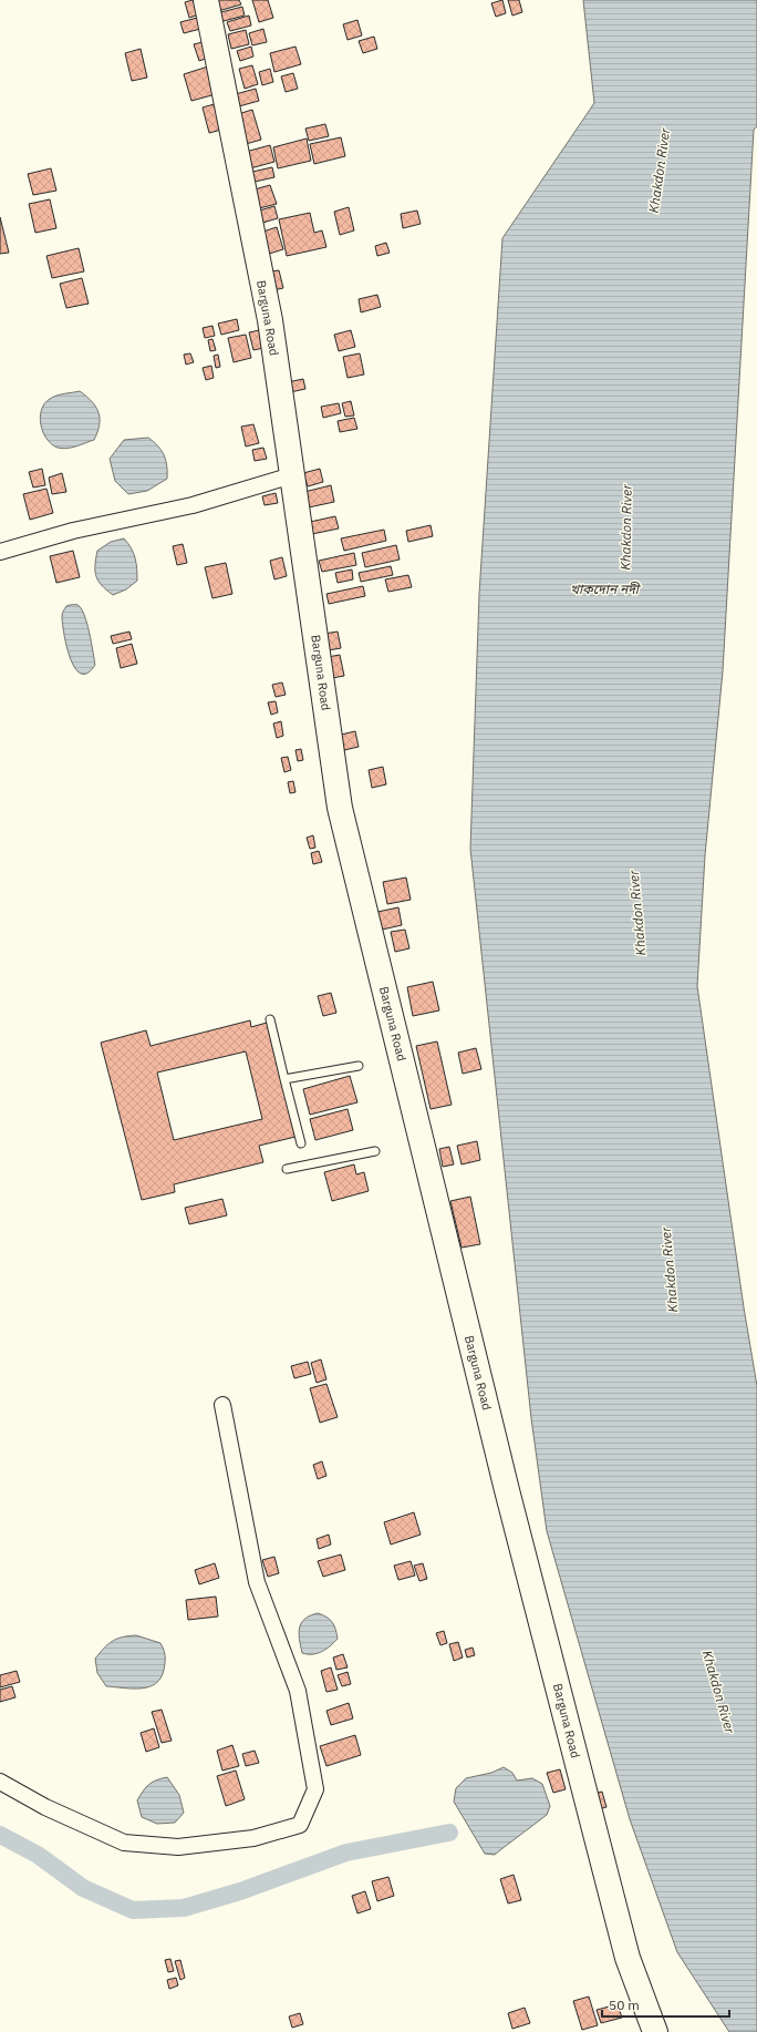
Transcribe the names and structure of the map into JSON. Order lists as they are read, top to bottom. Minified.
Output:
{"streets":{"main road":["Barguna Road"]},"water":["Khakdon River","খাকদোন নদী"],"scale_bar":"50 m"}
